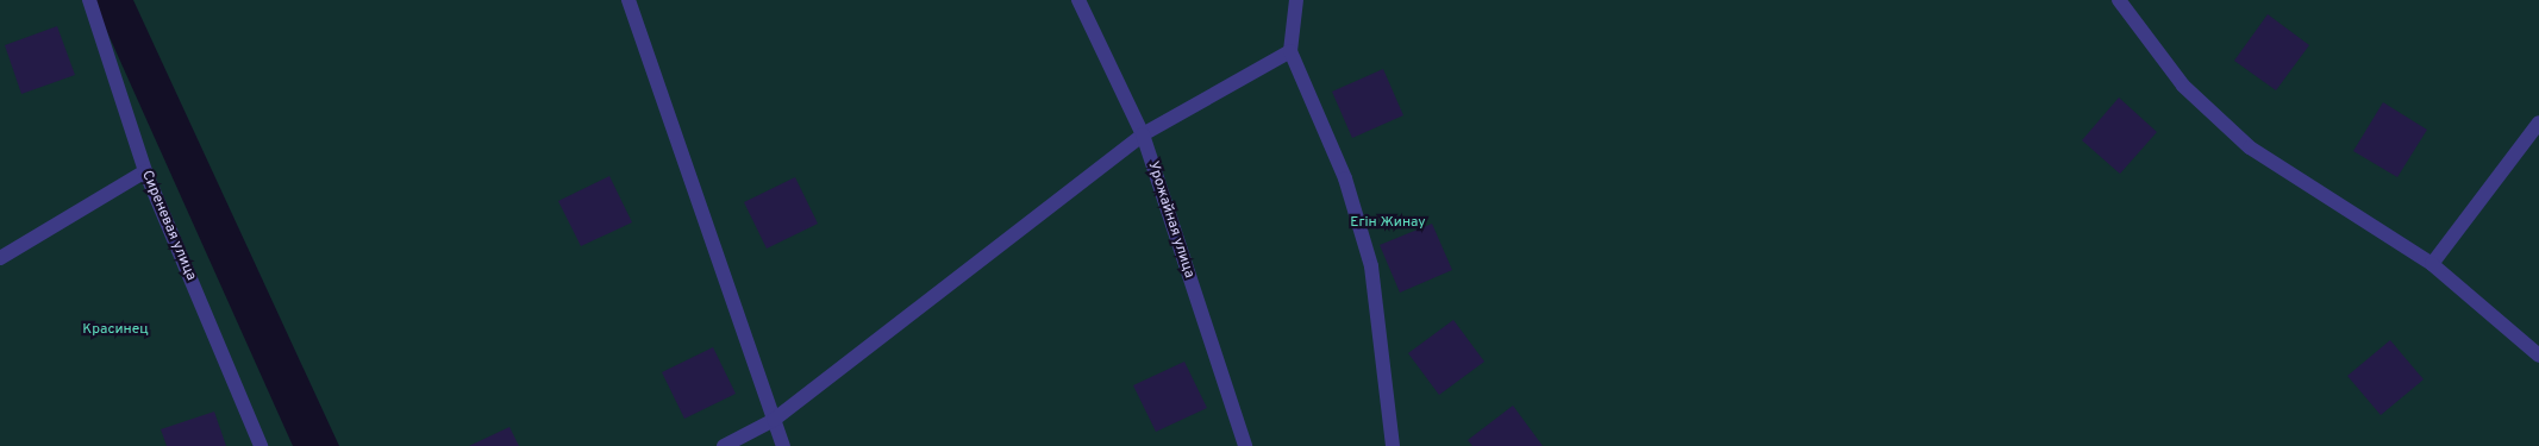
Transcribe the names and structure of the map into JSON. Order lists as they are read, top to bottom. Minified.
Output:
{"streets":{"street":["Урожайная улица","Сиреневая улица"]},"parks":["Егін Жинау","Красинец"]}
